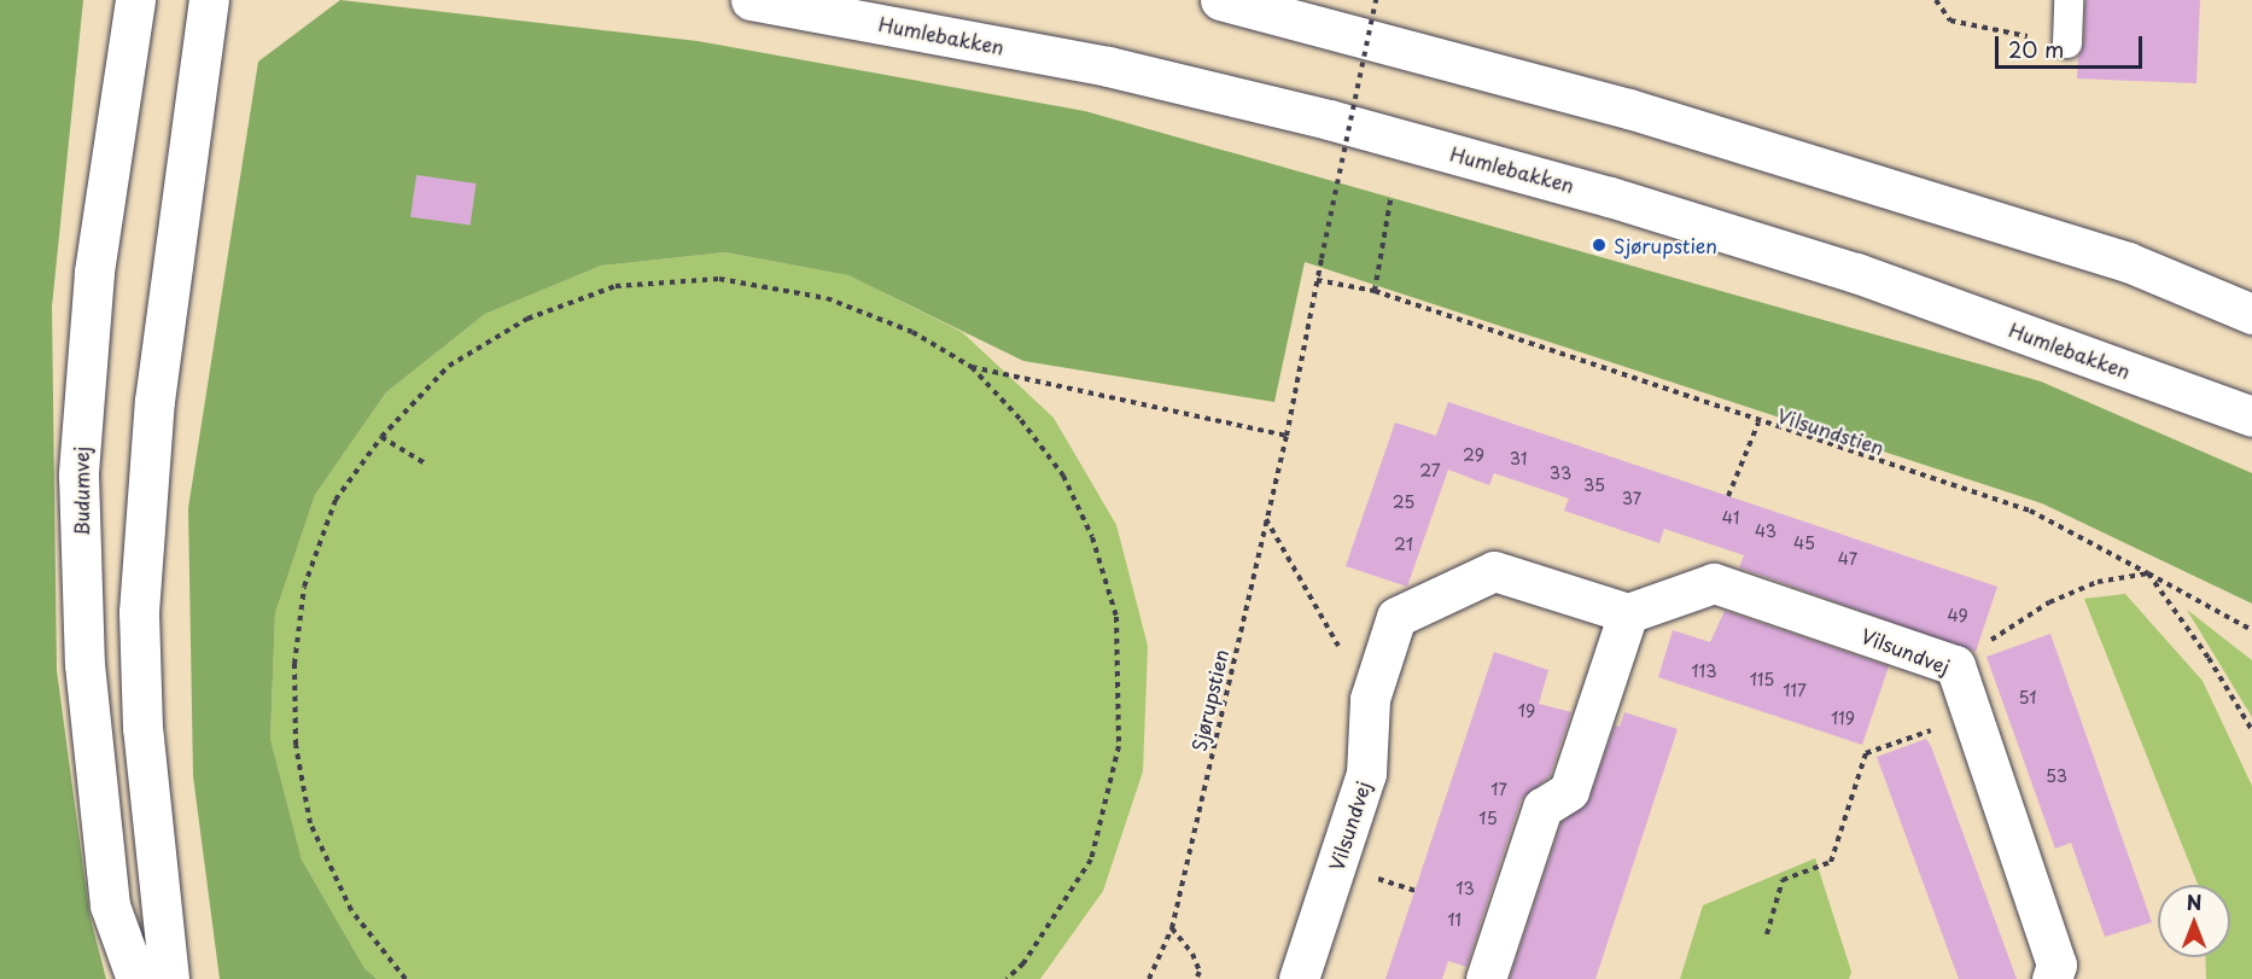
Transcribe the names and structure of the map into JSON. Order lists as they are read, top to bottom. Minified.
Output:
{"streets":{"street":["Humlebakken","Budumvej","Vilsundvej"],"path":["Vilsundstien","Sjørupstien"]},"crossings":[["Vilsundstien","Sjørupstien"]],"places":["Sjørupstien"],"house_numbers":["29","31","27","33","35","37","25","41","43","45","21","47","49","113","115","117","51","19","119","53","17","15","13","11"],"scale_bar":"20 m","north":"top"}
